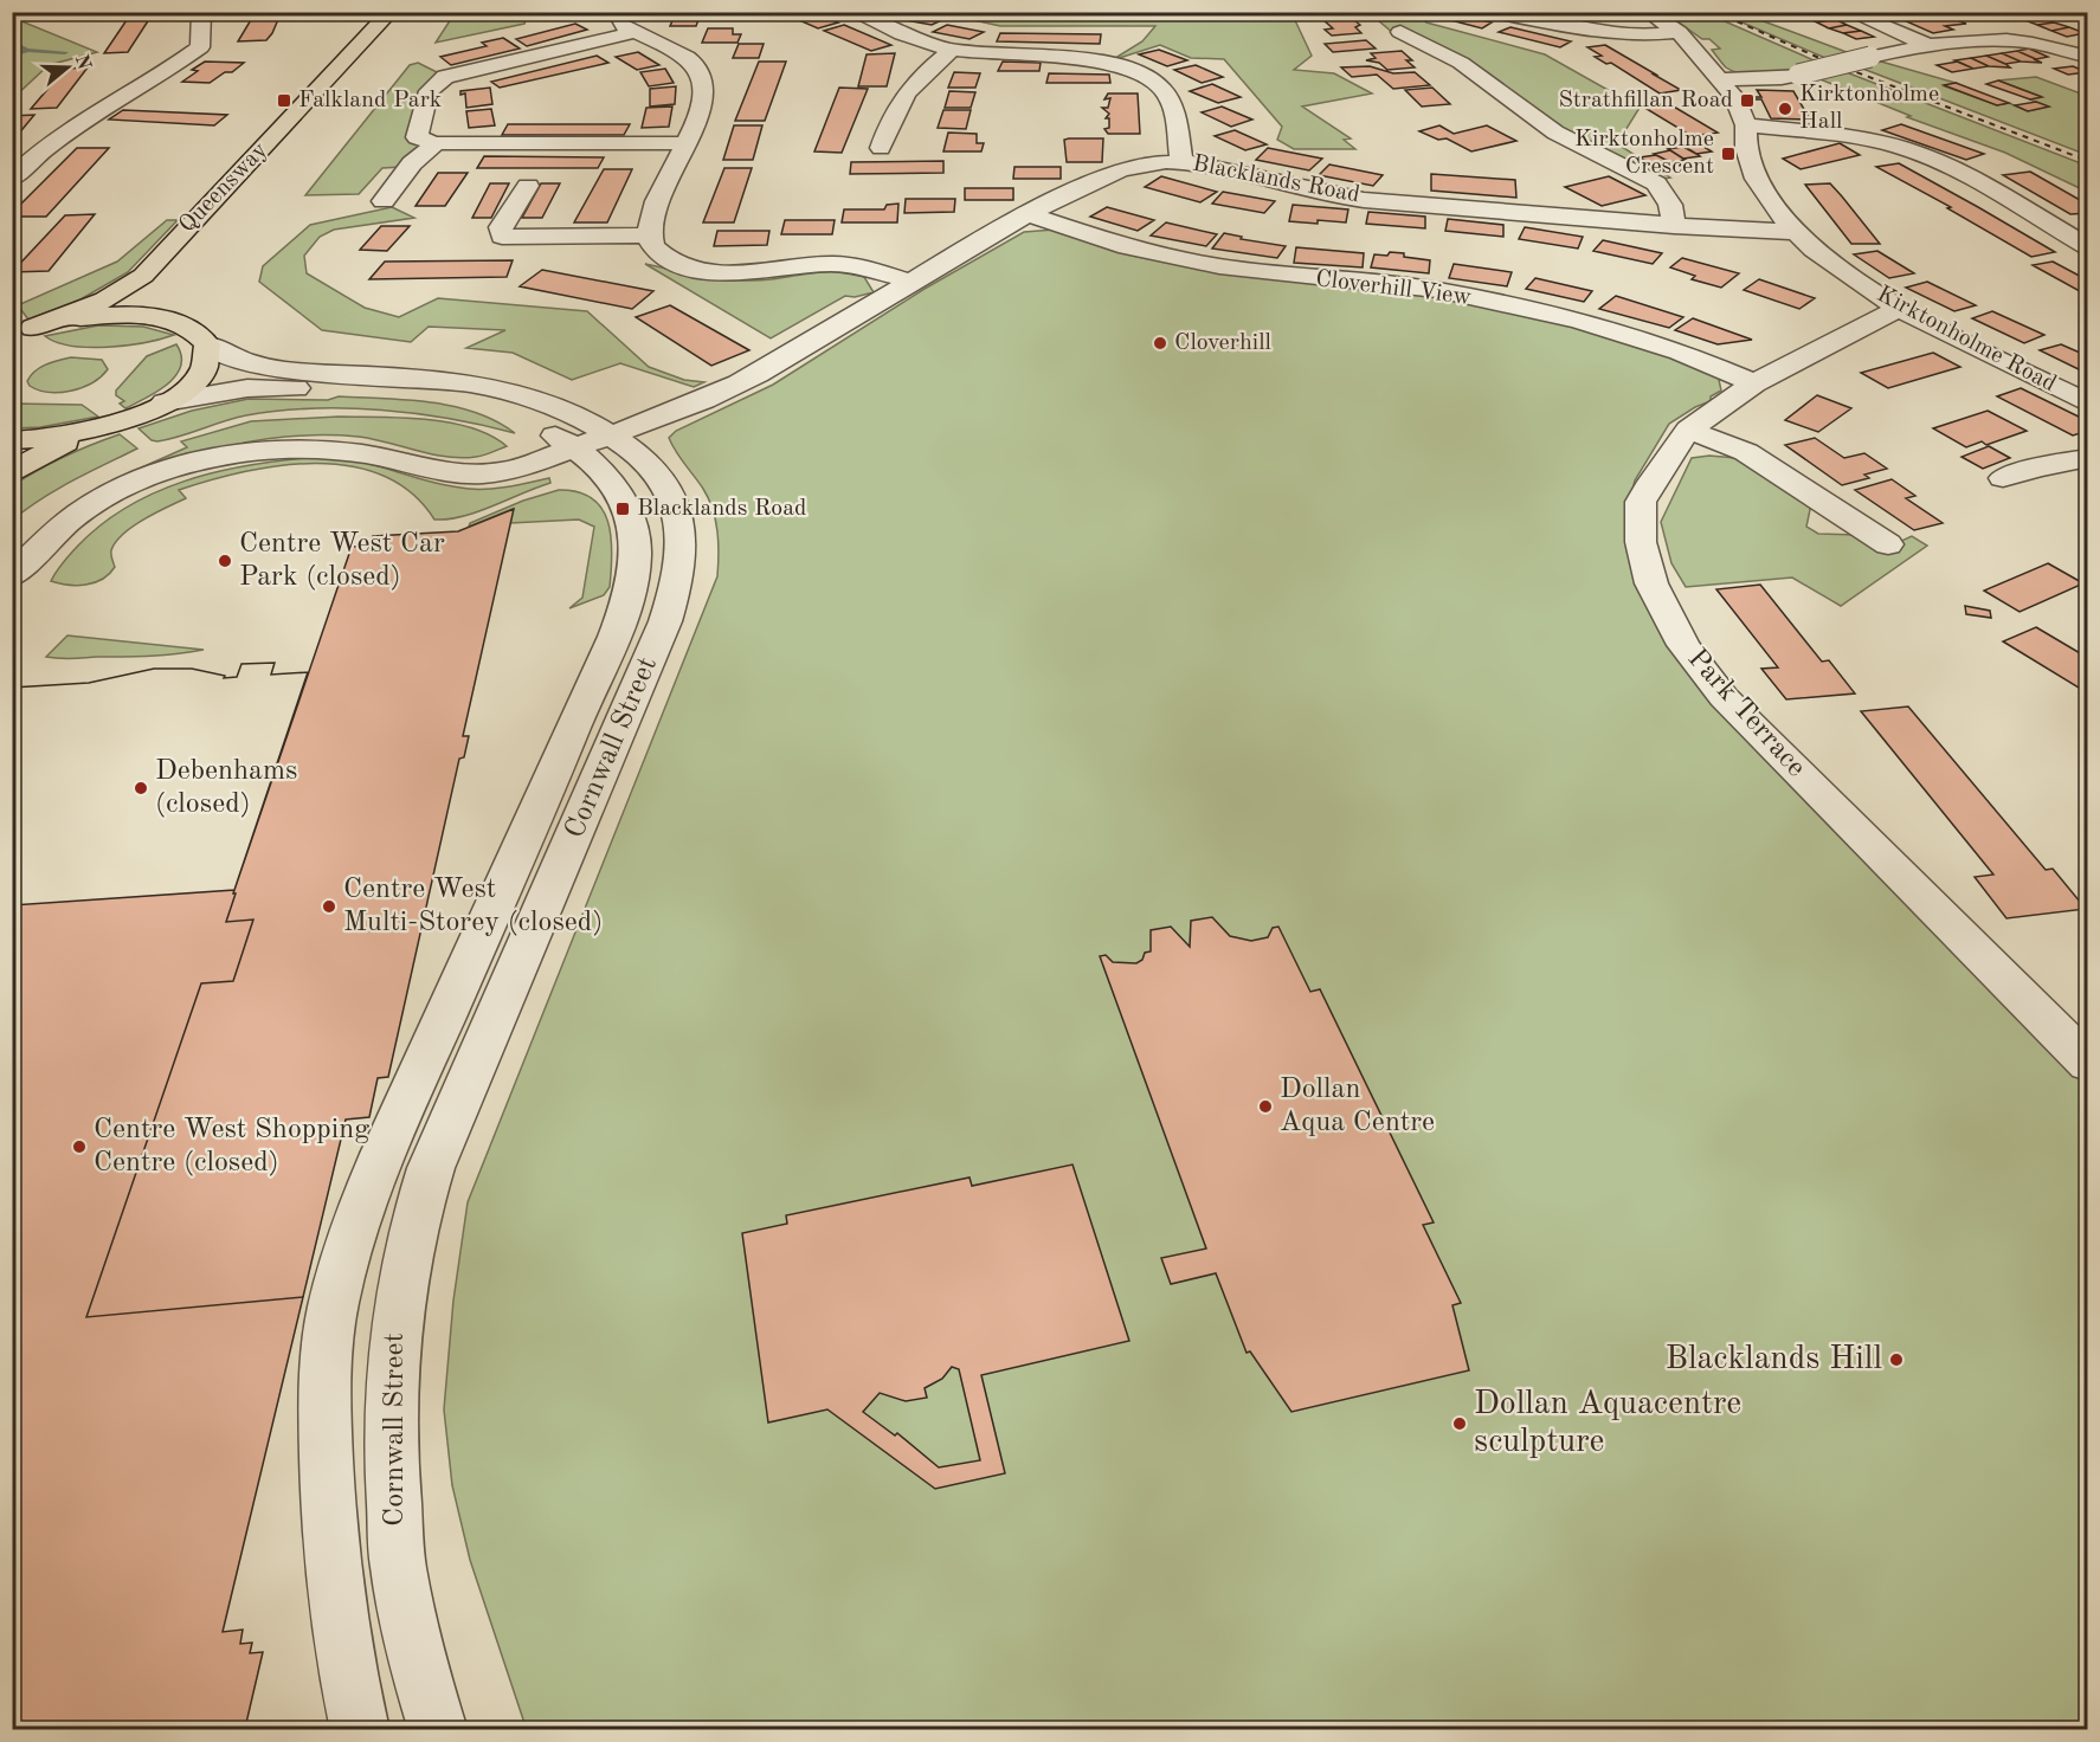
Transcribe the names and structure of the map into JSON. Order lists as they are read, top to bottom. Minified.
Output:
{"streets":{"highway":["Queensway"],"street":["Blacklands Road","Cloverhill View","Kirktonholme Road","Park Terrace","Cornwall Street"]},"crossings":[["Blacklands Road","Cloverhill View"],["Blacklands Road","Kirktonholme Road"],["Blacklands Road","Cornwall Street"],["Cloverhill View","Park Terrace"],["Kirktonholme Road","Park Terrace"]],"places":{"transit":["Falkland Park","Strathfillan Road","Kirktonholme Crescent","Blacklands Road"],"other":["Kirktonholme Hall","Cloverhill","Centre West Car Park (closed)","Debenhams (closed)","Centre West Multi-Storey (closed)","Dollan Aqua Centre","Centre West Shopping Centre (closed)","Blacklands Hill","Dollan Aquacentre sculpture"]},"north":"right"}
